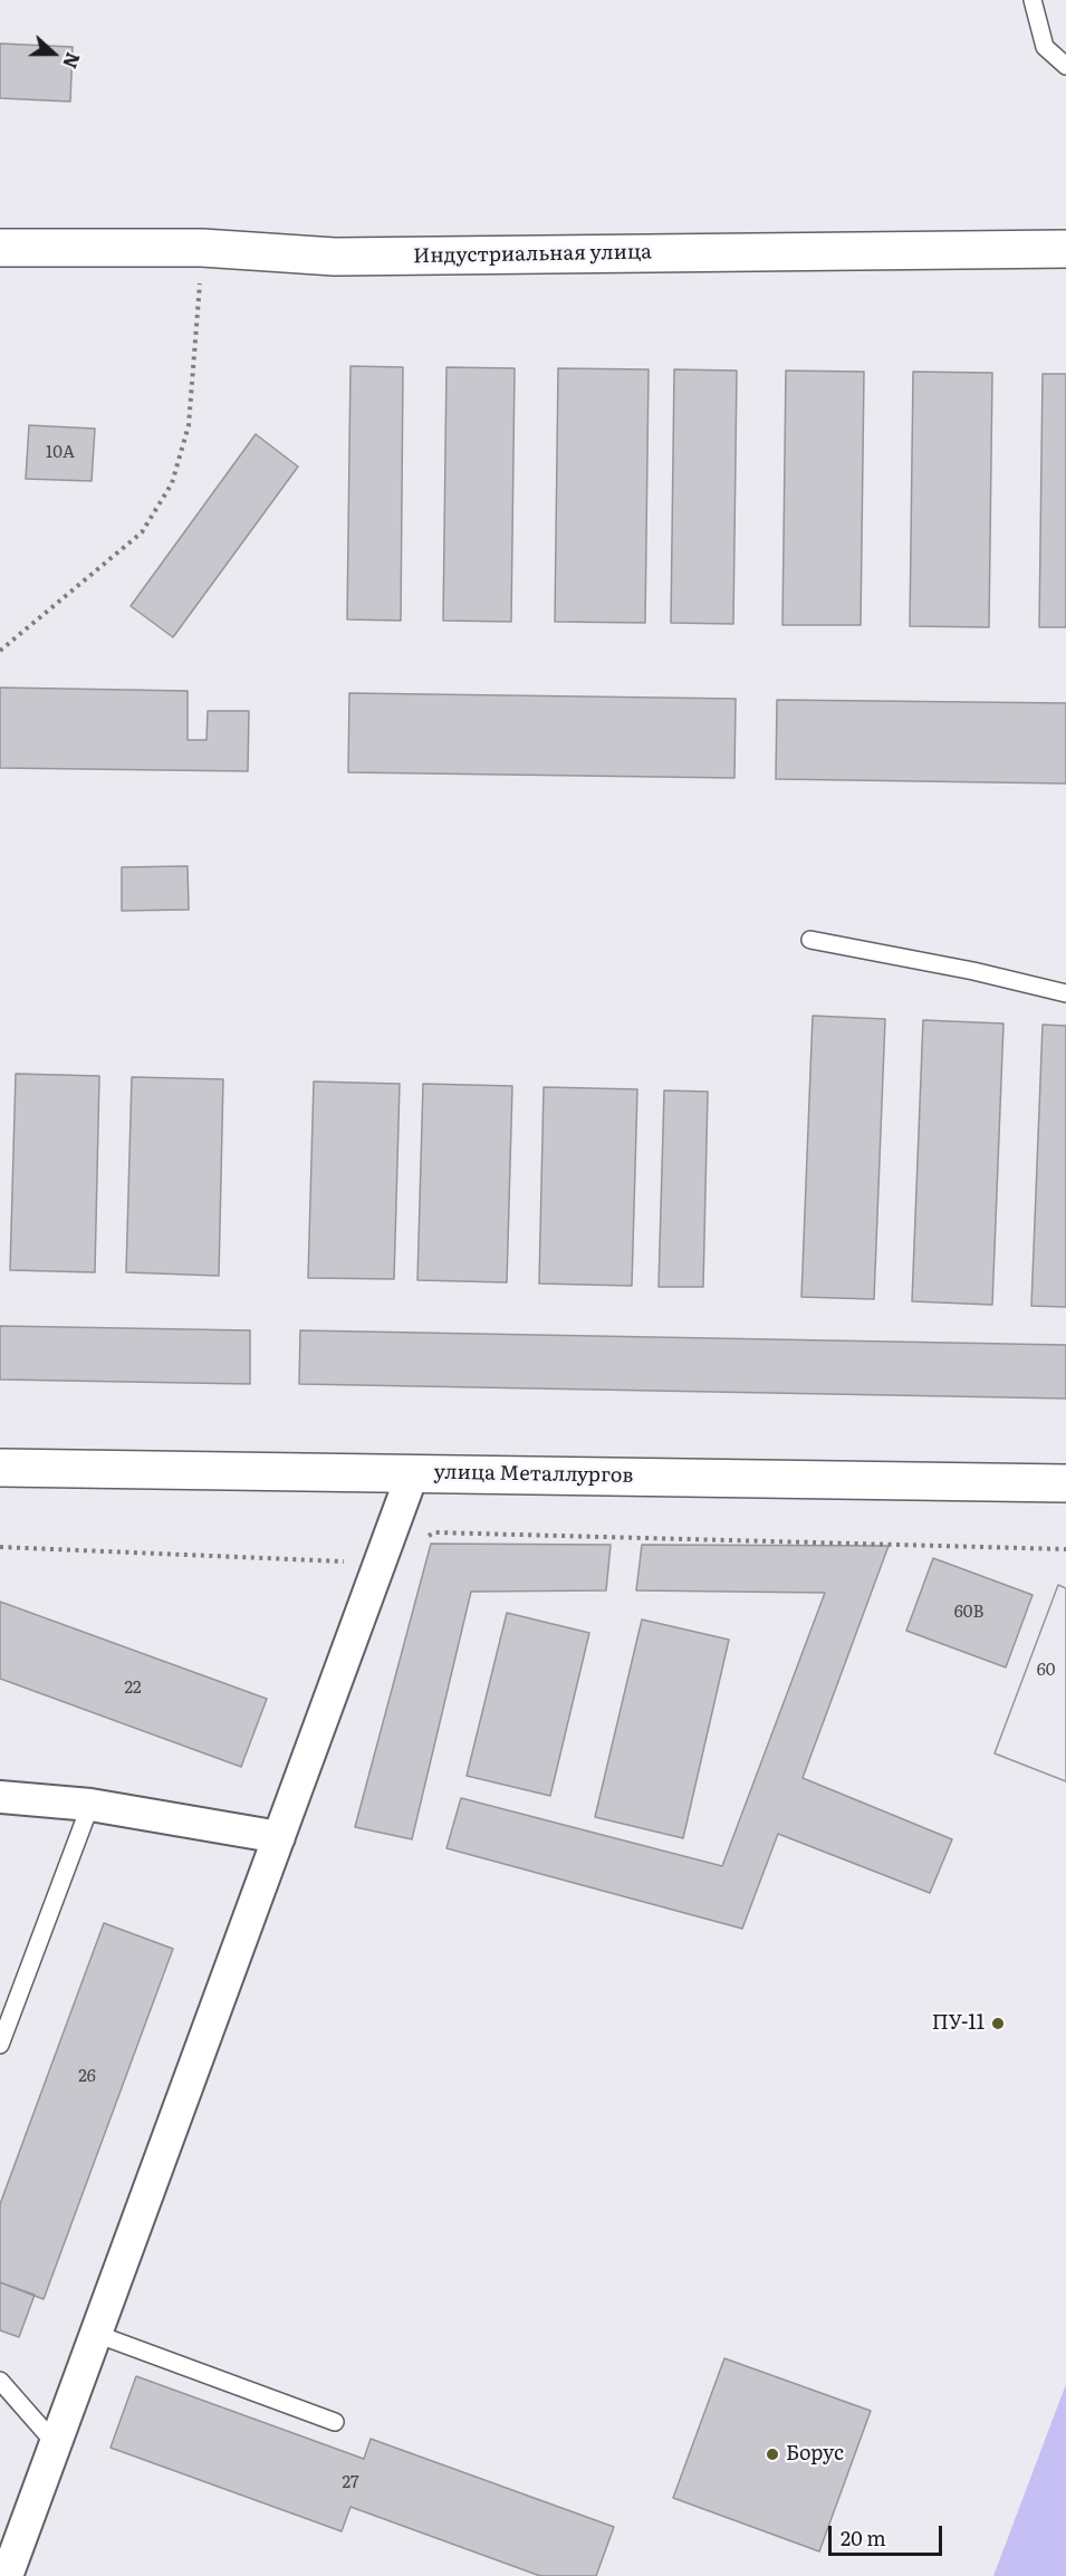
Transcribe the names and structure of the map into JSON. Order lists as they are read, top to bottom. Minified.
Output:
{"streets":{"street":["Индустриальная улица","улица Металлургов"]},"places":["ПУ-11","Борус"],"house_numbers":["10А","60В","60","22","26","27"],"scale_bar":"20 m","north":"right"}
